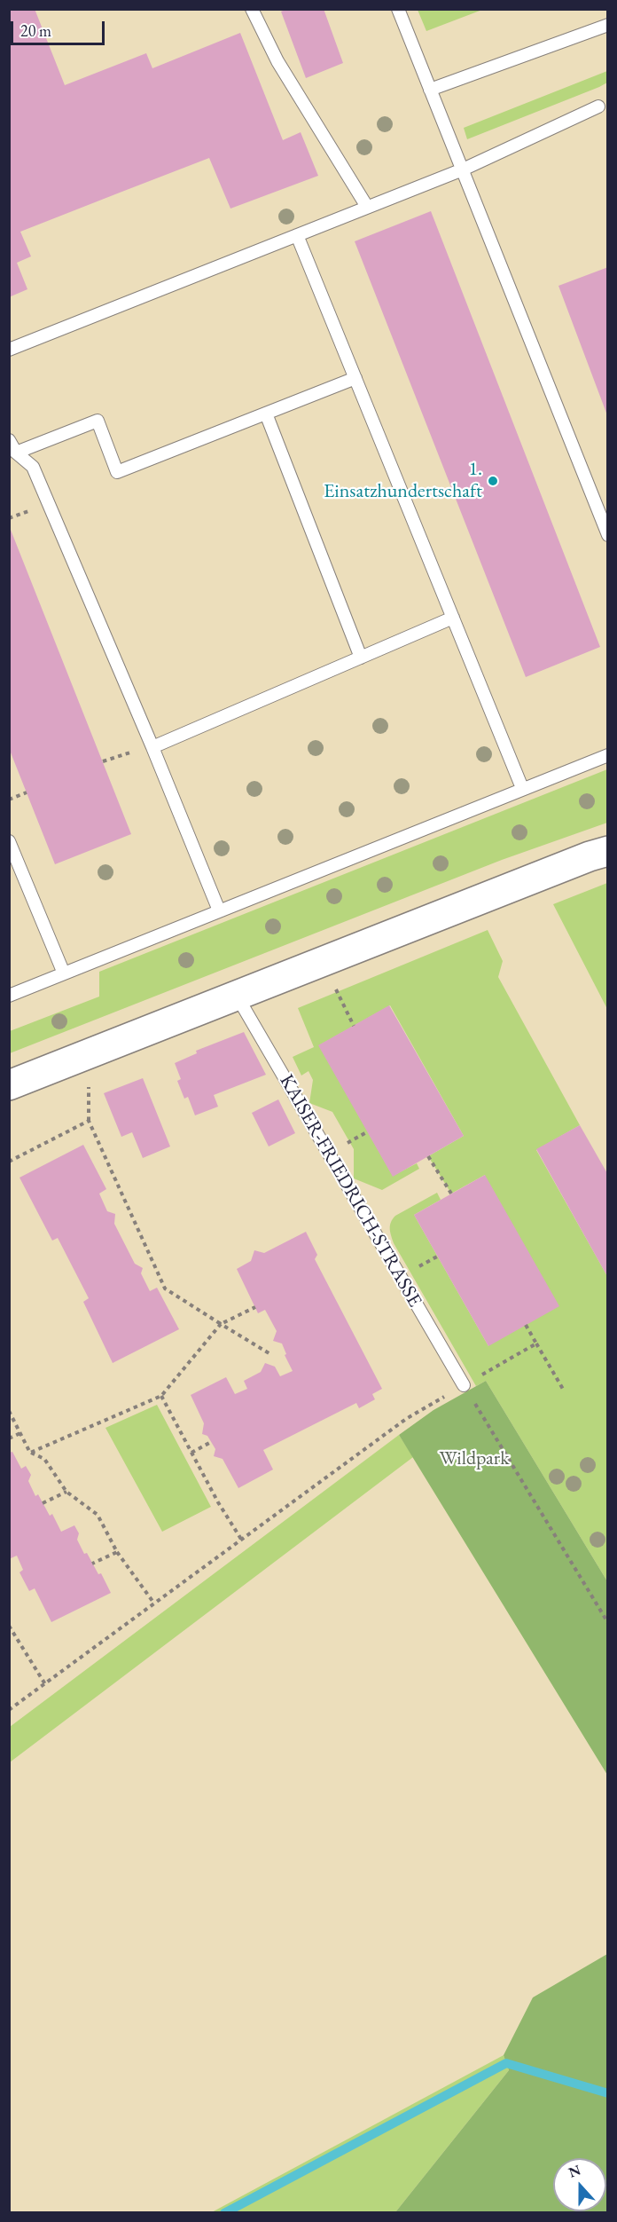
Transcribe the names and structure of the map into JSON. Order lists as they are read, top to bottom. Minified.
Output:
{"streets":{"lane":["KAISER-FRIEDRICH-STRASSE"]},"parks":["Wildpark"],"places":["1. Einsatzhundertschaft"],"scale_bar":"20 m","north":"top"}
